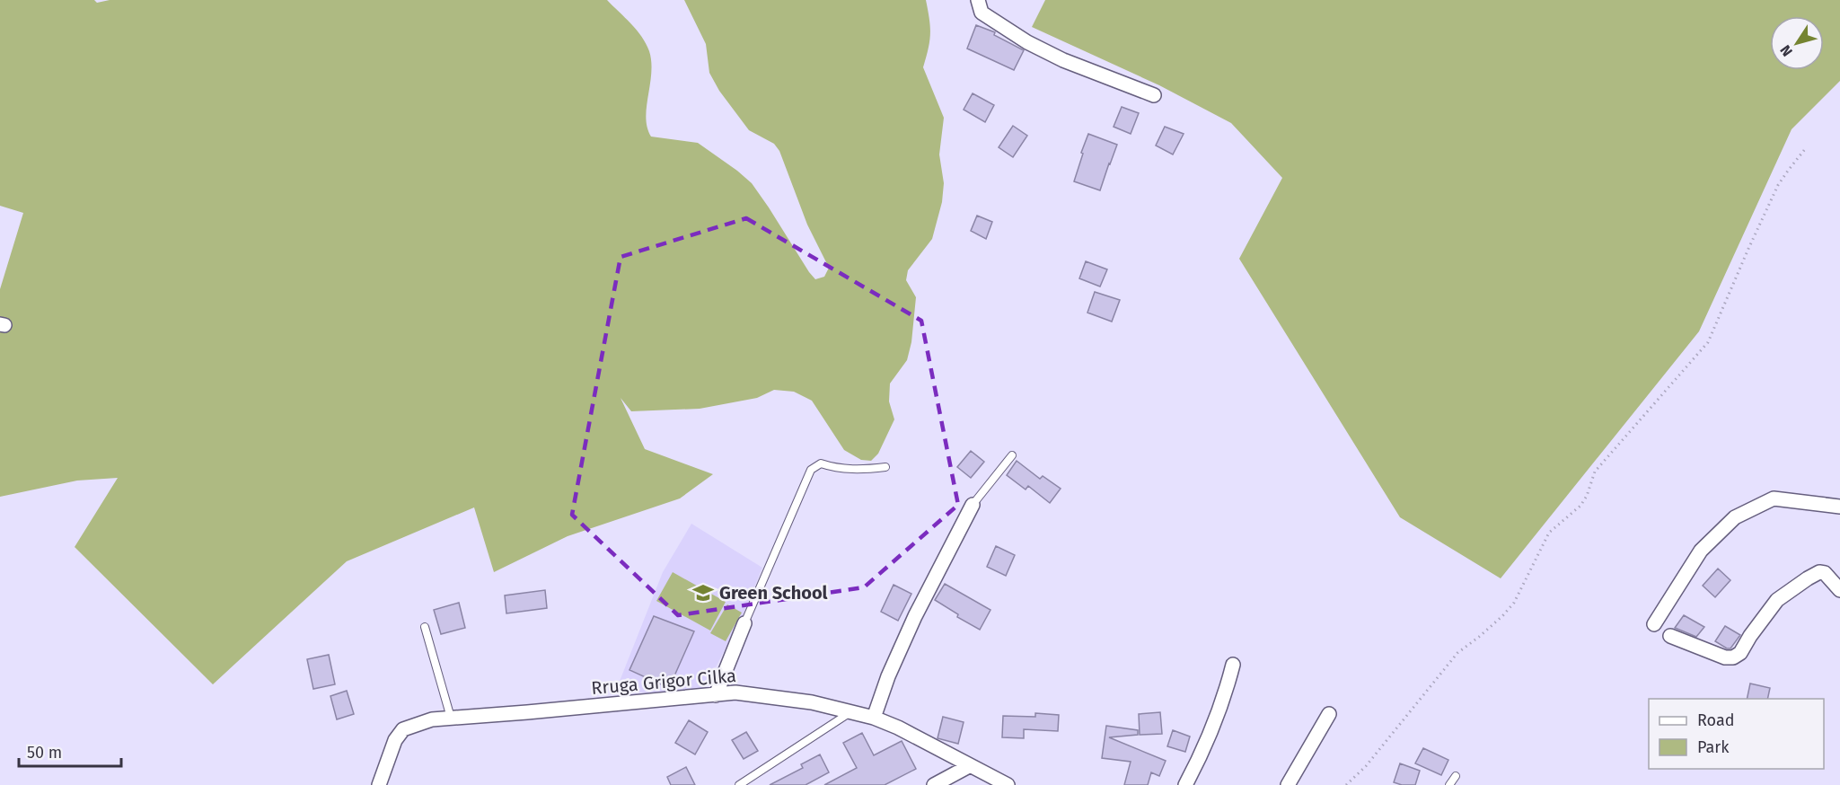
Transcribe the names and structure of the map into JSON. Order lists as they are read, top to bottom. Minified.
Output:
{"streets":{"street":["Rruga Grigor Cilka"]},"places":{"school or university":["Green School"]},"legend":["Road","Park"],"scale_bar":"50 m","north":"bottom left"}
